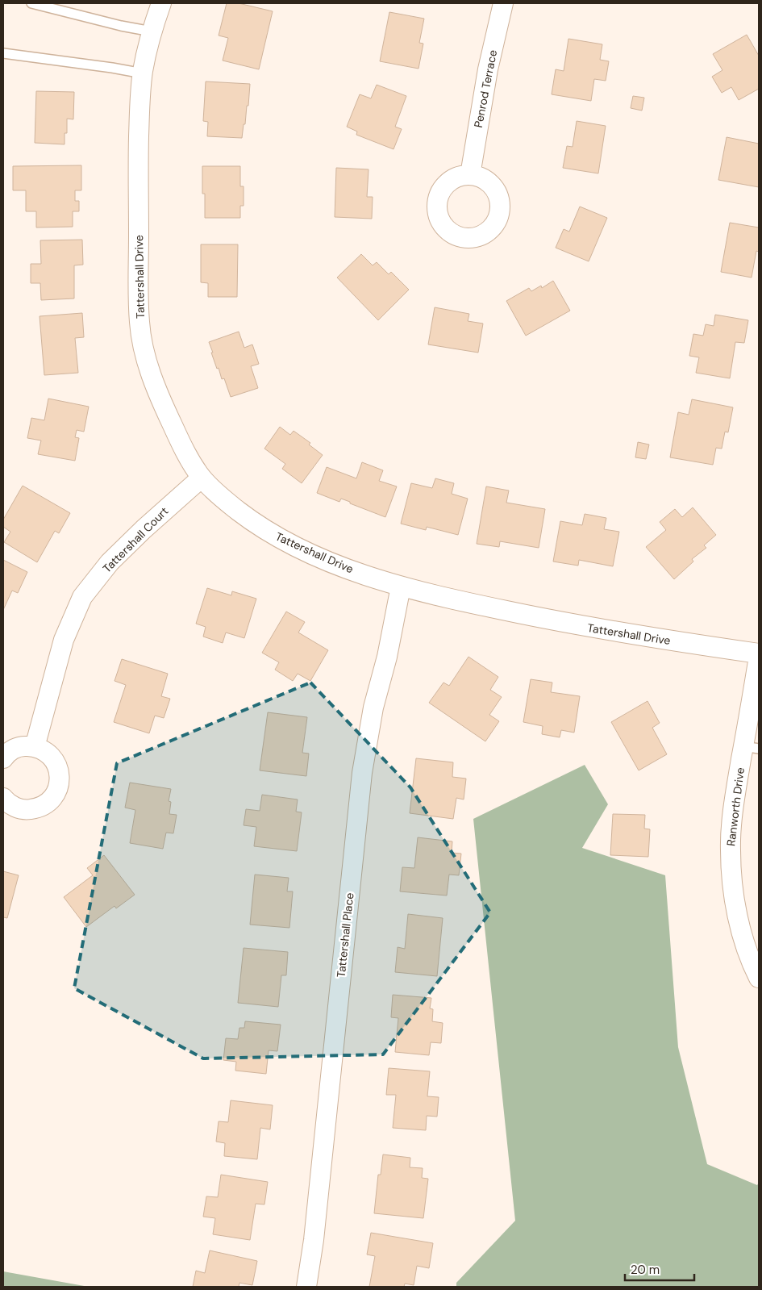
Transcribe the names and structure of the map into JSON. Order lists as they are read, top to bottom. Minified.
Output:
{"streets":{"street":["Penrod Terrace","Tattershall Drive","Tattershall Court","Ranworth Drive","Tattershall Place"]},"crossings":[["Tattershall Drive","Tattershall Court"],["Tattershall Drive","Tattershall Place"]],"scale_bar":"20 m"}
